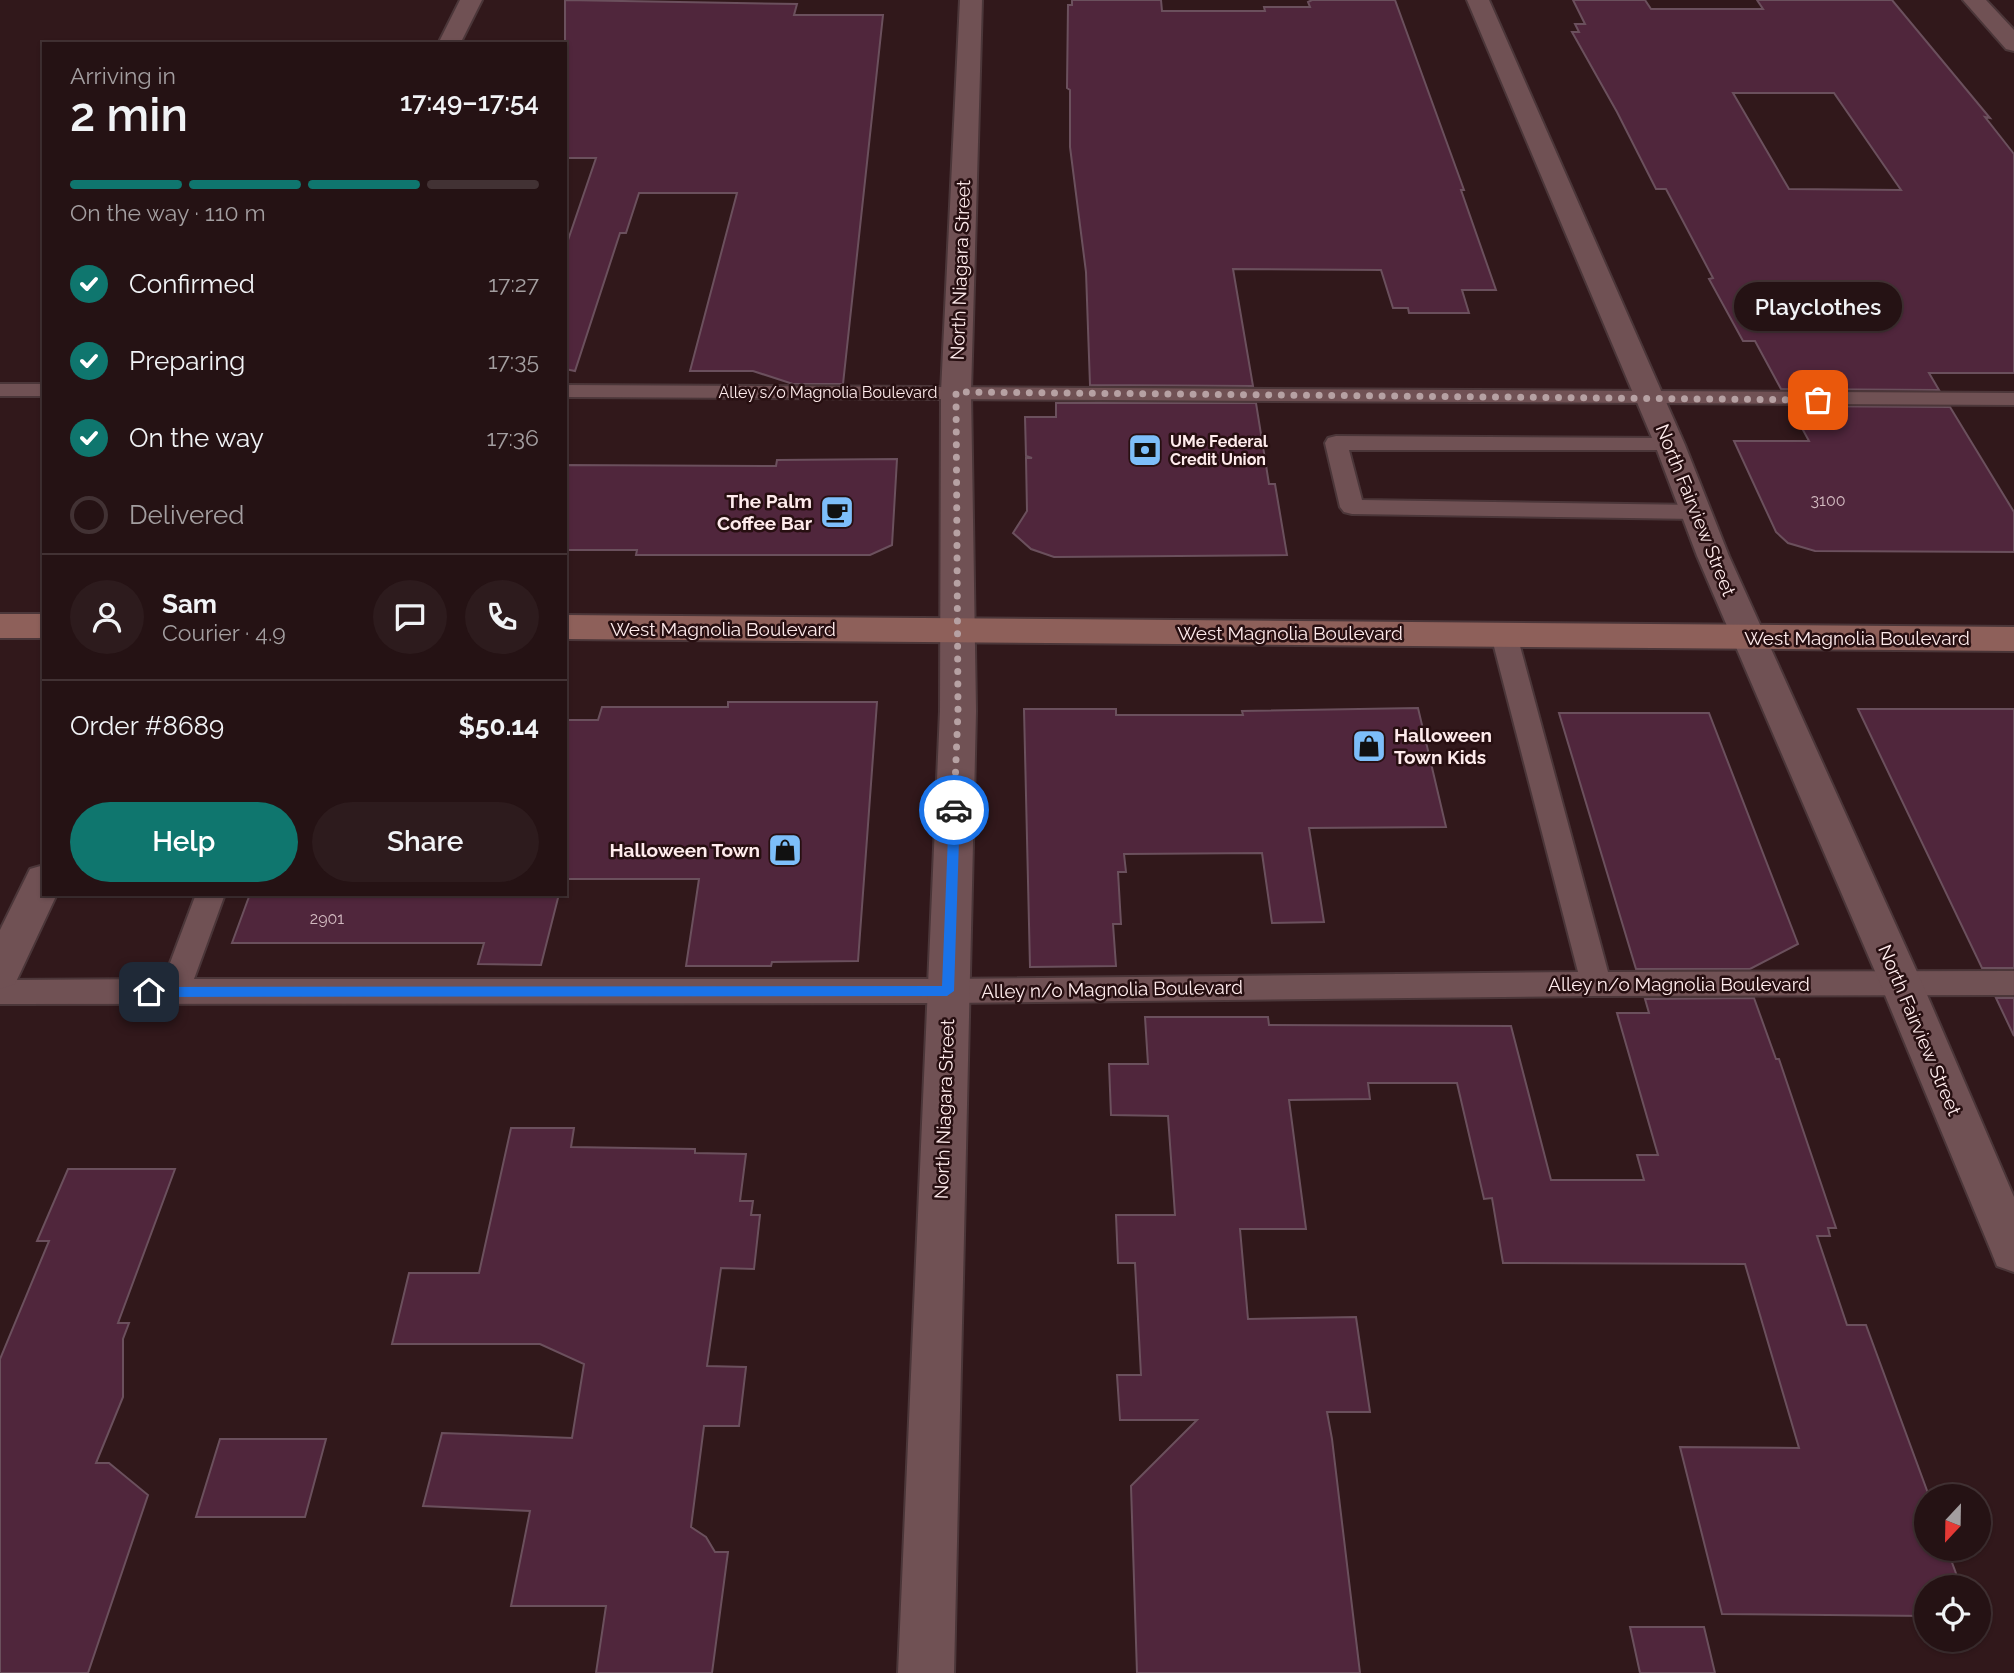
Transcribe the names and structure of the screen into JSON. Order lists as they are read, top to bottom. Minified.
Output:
{"streets":{"main road":["West Magnolia Boulevard"],"street":["North Niagara Street","North Fairview Street"],"lane":["Alley s/o Magnolia Boulevard","Alley n/o Magnolia Boulevard"]},"crossings":[["North Niagara Street","Alley s/o Magnolia Boulevard"],["North Niagara Street","West Magnolia Boulevard"],["North Niagara Street","Alley n/o Magnolia Boulevard"],["Alley s/o Magnolia Boulevard","North Fairview Street"],["North Fairview Street","West Magnolia Boulevard"],["North Fairview Street","Alley n/o Magnolia Boulevard"]],"places":{"other":["Playclothes"],"bank":["UMe Federal Credit Union"],"cafe":["The Palm Coffee Bar"],"shop":["Halloween Town Kids","Halloween Town"]},"house_numbers":["3100","2901"],"north":"bottom","page":{"heading":["2 min","Arriving in","17:49–17:54"],"panel":["Sam","Courier · 4.9","Order #8689","$50.14"],"bar":"On the way · 110 m","list":[["Confirmed","17:27"],["Preparing","17:35"],["On the way","17:36"],"Delivered"],"bubble":"Playclothes","buttons":["Help","Share"]}}
